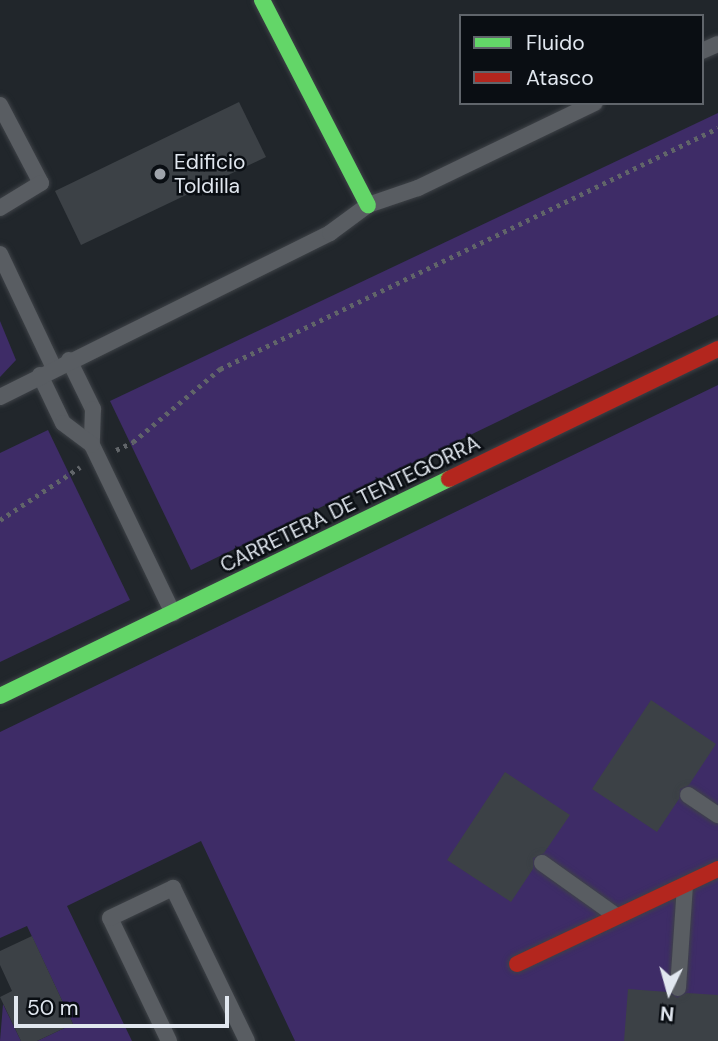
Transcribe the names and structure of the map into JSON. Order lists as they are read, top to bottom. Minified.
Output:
{"streets":{"main road":["CARRETERA DE TENTEGORRA"]},"places":["Edificio Toldilla"],"legend":["Fluido","Atasco"],"scale_bar":"50 m","north":"bottom"}
